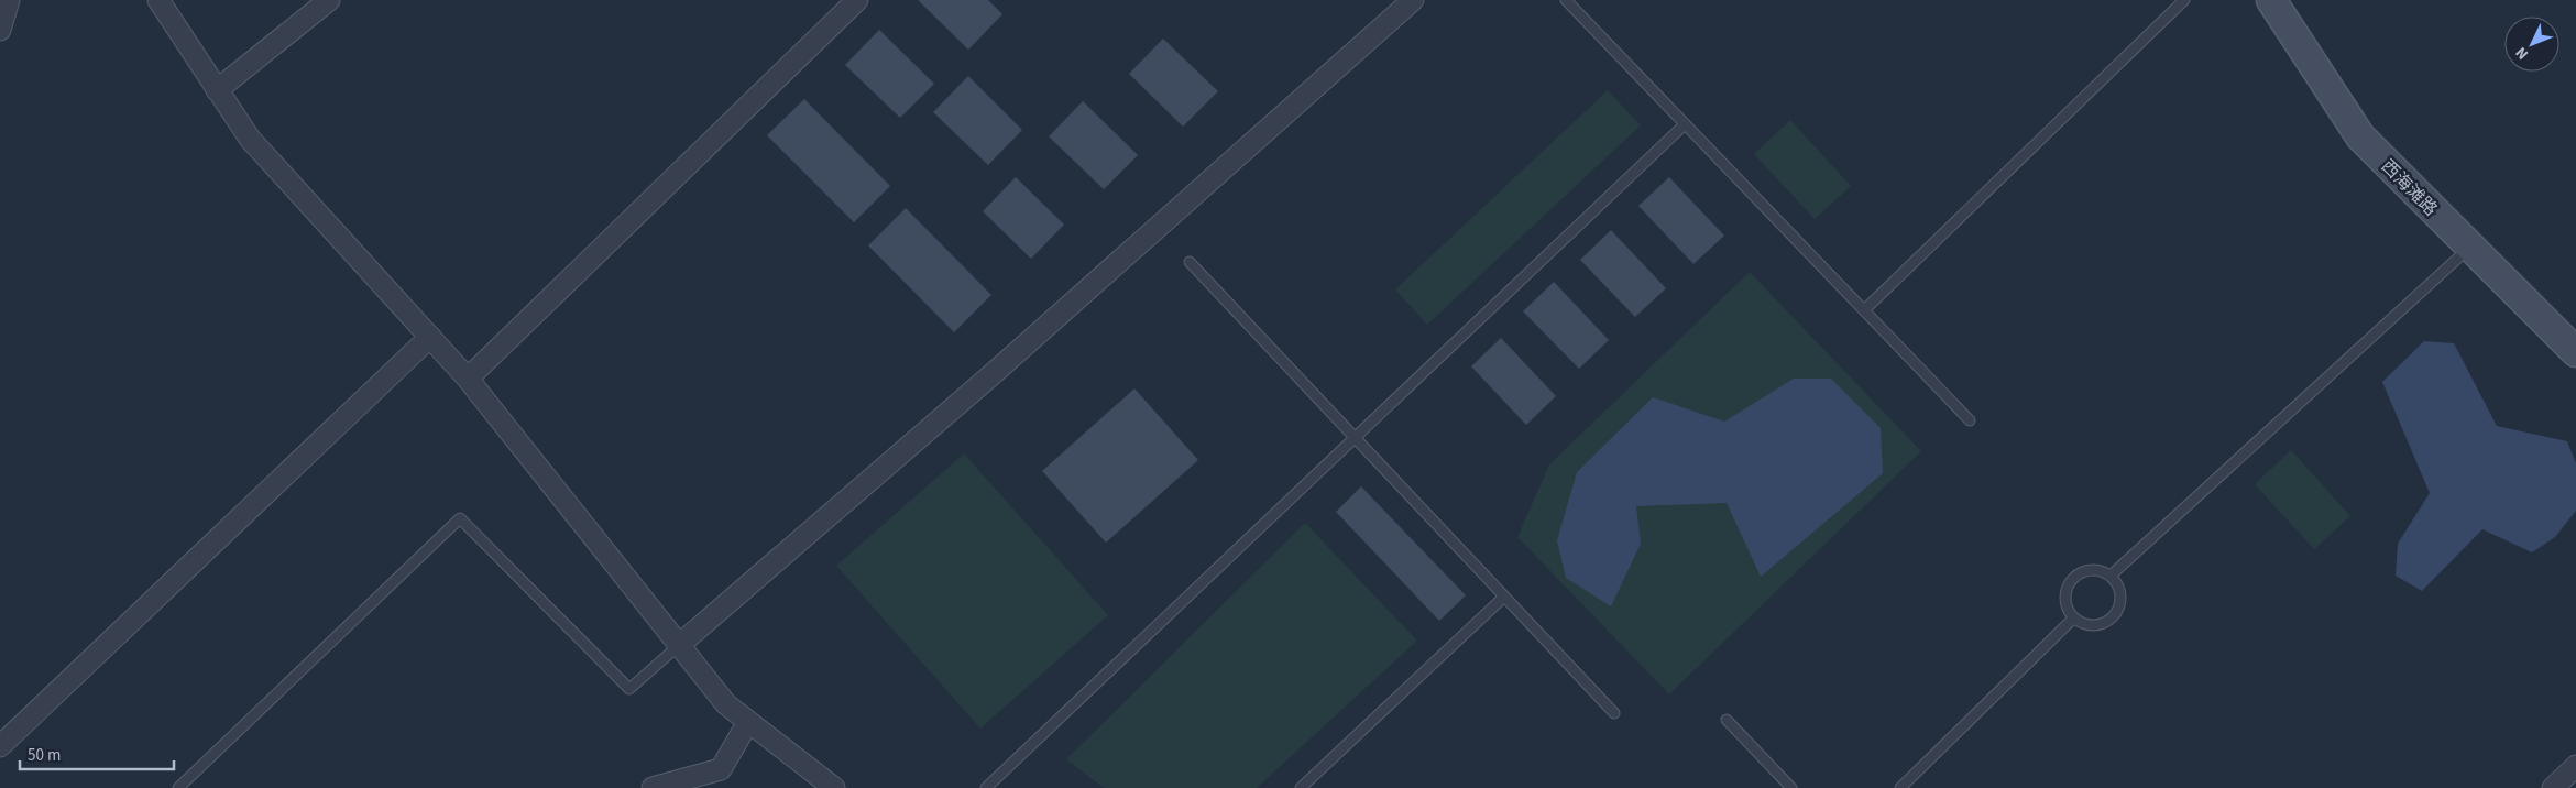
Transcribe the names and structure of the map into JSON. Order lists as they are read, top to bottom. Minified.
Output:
{"streets":{"main road":["西海滩路"]},"scale_bar":"50 m","north":"bottom left"}
